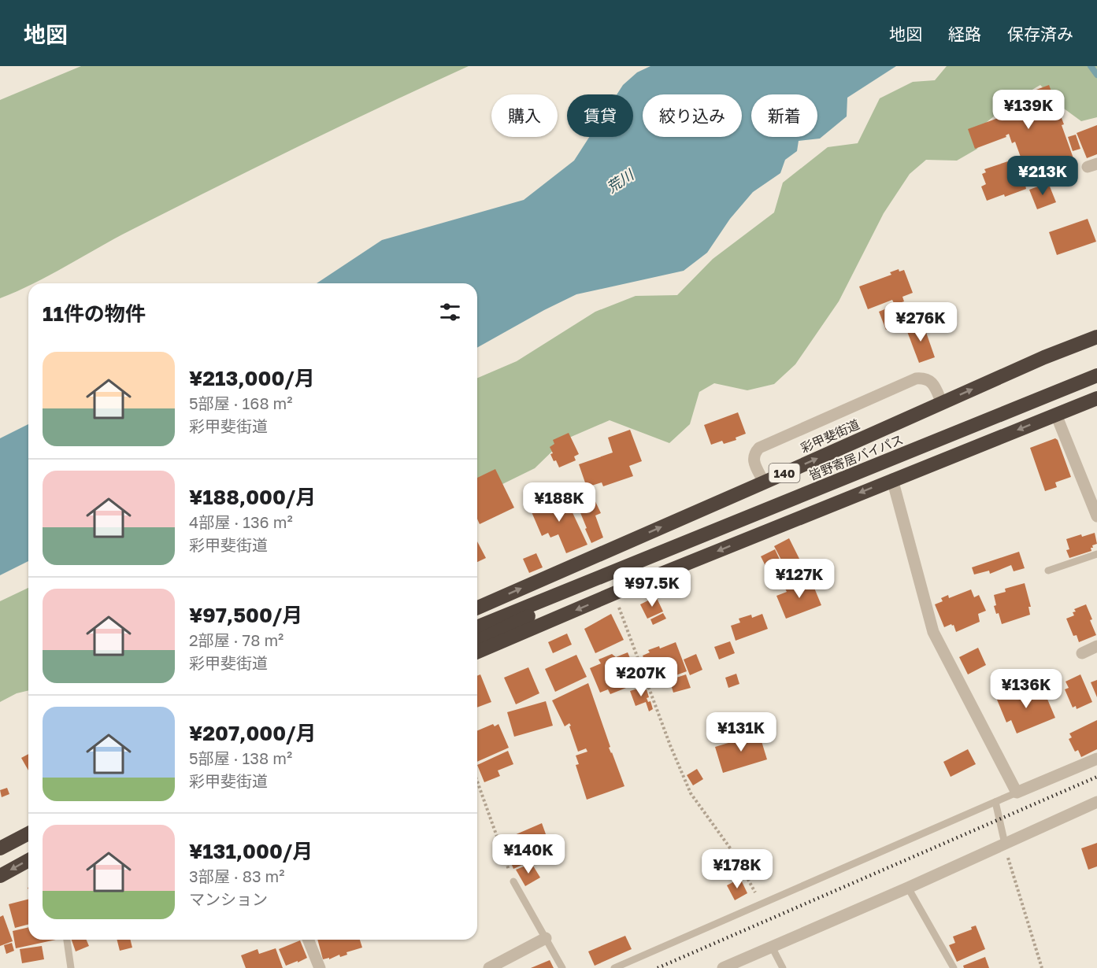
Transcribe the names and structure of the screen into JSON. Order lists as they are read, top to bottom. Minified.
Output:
{"streets":{"highway":["彩甲斐街道","皆野寄居バイパス","140"]},"water":["荒川"],"page":{"header":"地図","nav":["地図","経路","保存済み"],"price":["¥139K","¥213K","¥276K","¥188K","¥127K","¥97.5K","¥207K","¥136K","¥131K","¥140K","¥178K"],"chip":["購入","賃貸","絞り込み","新着"],"heading":"11件の物件","list":[{"name":"¥213,000/月","note":"5部屋 · 168 m² · 彩甲斐街道"},{"name":"¥188,000/月","note":"4部屋 · 136 m² · 彩甲斐街道"},{"name":"¥97,500/月","note":"2部屋 · 78 m² · 彩甲斐街道"},{"name":"¥207,000/月","note":"5部屋 · 138 m² · 彩甲斐街道"},{"name":"¥131,000/月","note":"3部屋 · 83 m² · マンション"}]}}
